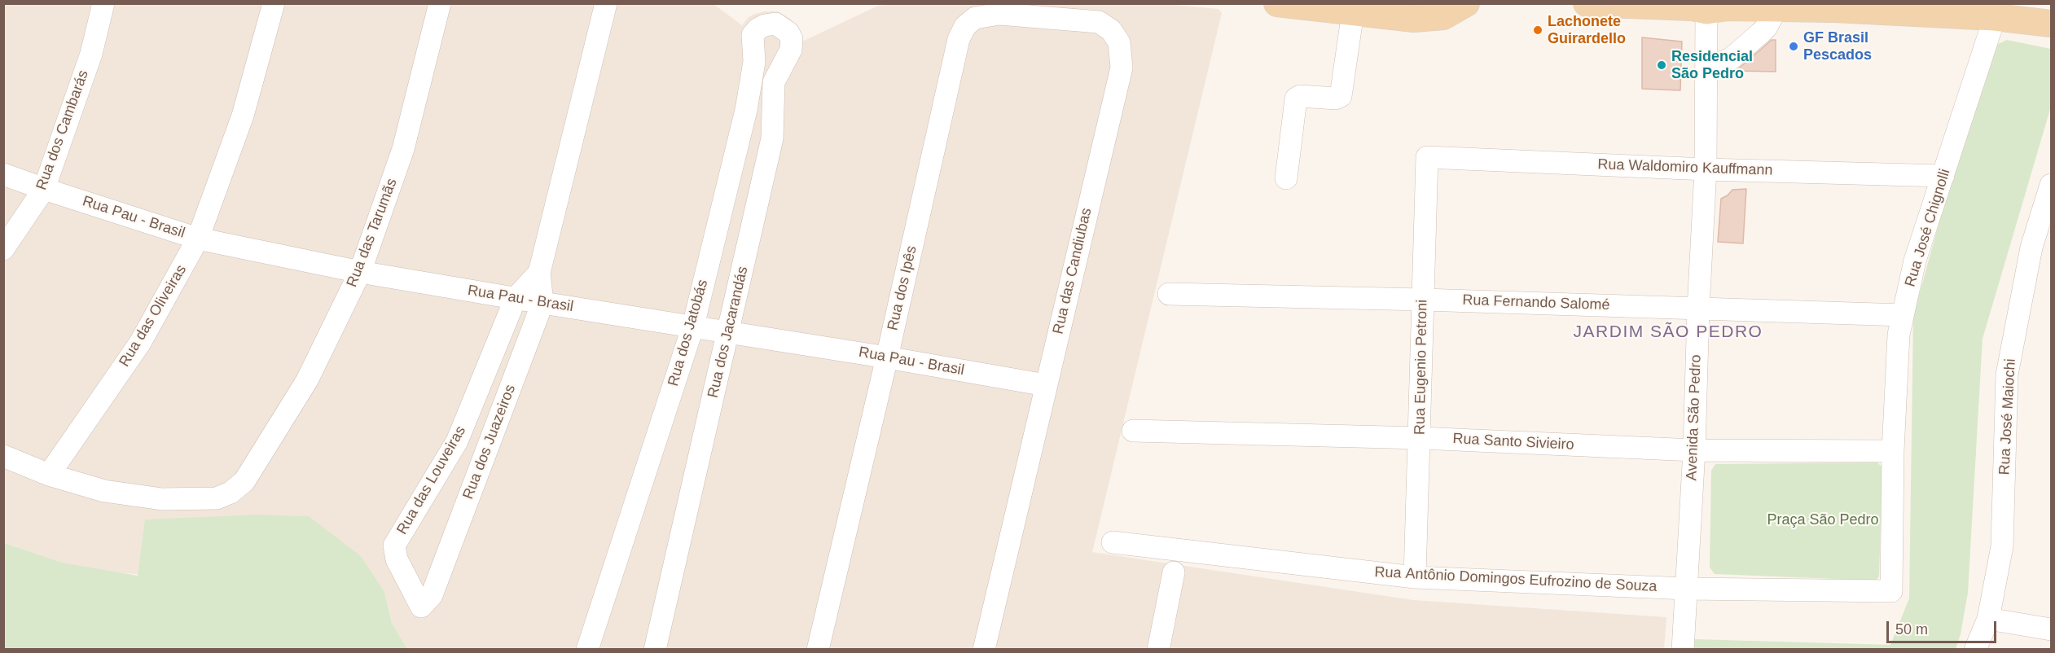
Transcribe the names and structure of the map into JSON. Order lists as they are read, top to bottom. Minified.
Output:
{"streets":{"street":["Rua dos Cambarás","Rua Waldomiro Kauffmann","Rua Pau - Brasil","Rua José Chignolli","Rua das Tarumãs","Rua das Candiubas","Rua dos Ipês","Rua Fernando Salomé","Rua das Oliveiras","Rua dos Jacarandás","Rua dos Jatobás","Rua Eugenio Petroni","Rua José Maiochi","Avenida São Pedro","Rua dos Juazeiros","Rua Santo Sivieiro","Rua das Louveiras","Rua Antônio Domingos Eufrozino de Souza"]},"crossings":[["Rua dos Cambarás","Rua Pau - Brasil"],["Rua Waldomiro Kauffmann","Rua José Chignolli"],["Rua Waldomiro Kauffmann","Rua Eugenio Petroni"],["Rua Waldomiro Kauffmann","Avenida São Pedro"],["Rua Pau - Brasil","Rua das Tarumãs"],["Rua Pau - Brasil","Rua das Candiubas"],["Rua Pau - Brasil","Rua dos Ipês"],["Rua Pau - Brasil","Rua das Oliveiras"],["Rua Pau - Brasil","Rua dos Jacarandás"],["Rua Pau - Brasil","Rua dos Jatobás"],["Rua Pau - Brasil","Rua dos Juazeiros"],["Rua Pau - Brasil","Rua das Louveiras"],["Rua José Chignolli","Rua Fernando Salomé"],["Rua José Chignolli","Rua Santo Sivieiro"],["Rua José Chignolli","Rua Antônio Domingos Eufrozino de Souza"],["Rua das Tarumãs","Rua das Oliveiras"],["Rua das Candiubas","Rua dos Ipês"],["Rua Fernando Salomé","Rua Eugenio Petroni"],["Rua Fernando Salomé","Avenida São Pedro"],["Rua dos Jacarandás","Rua dos Jatobás"],["Rua Eugenio Petroni","Rua Santo Sivieiro"],["Rua Eugenio Petroni","Rua Antônio Domingos Eufrozino de Souza"],["Avenida São Pedro","Rua Santo Sivieiro"],["Avenida São Pedro","Rua Antônio Domingos Eufrozino de Souza"],["Rua dos Juazeiros","Rua das Louveiras"]],"districts":["JARDIM SÃO PEDRO"],"parks":["Praça São Pedro"],"places":["Lachonete Guirardello","GF Brasil Pescados","Residencial São Pedro"],"scale_bar":"50 m"}
